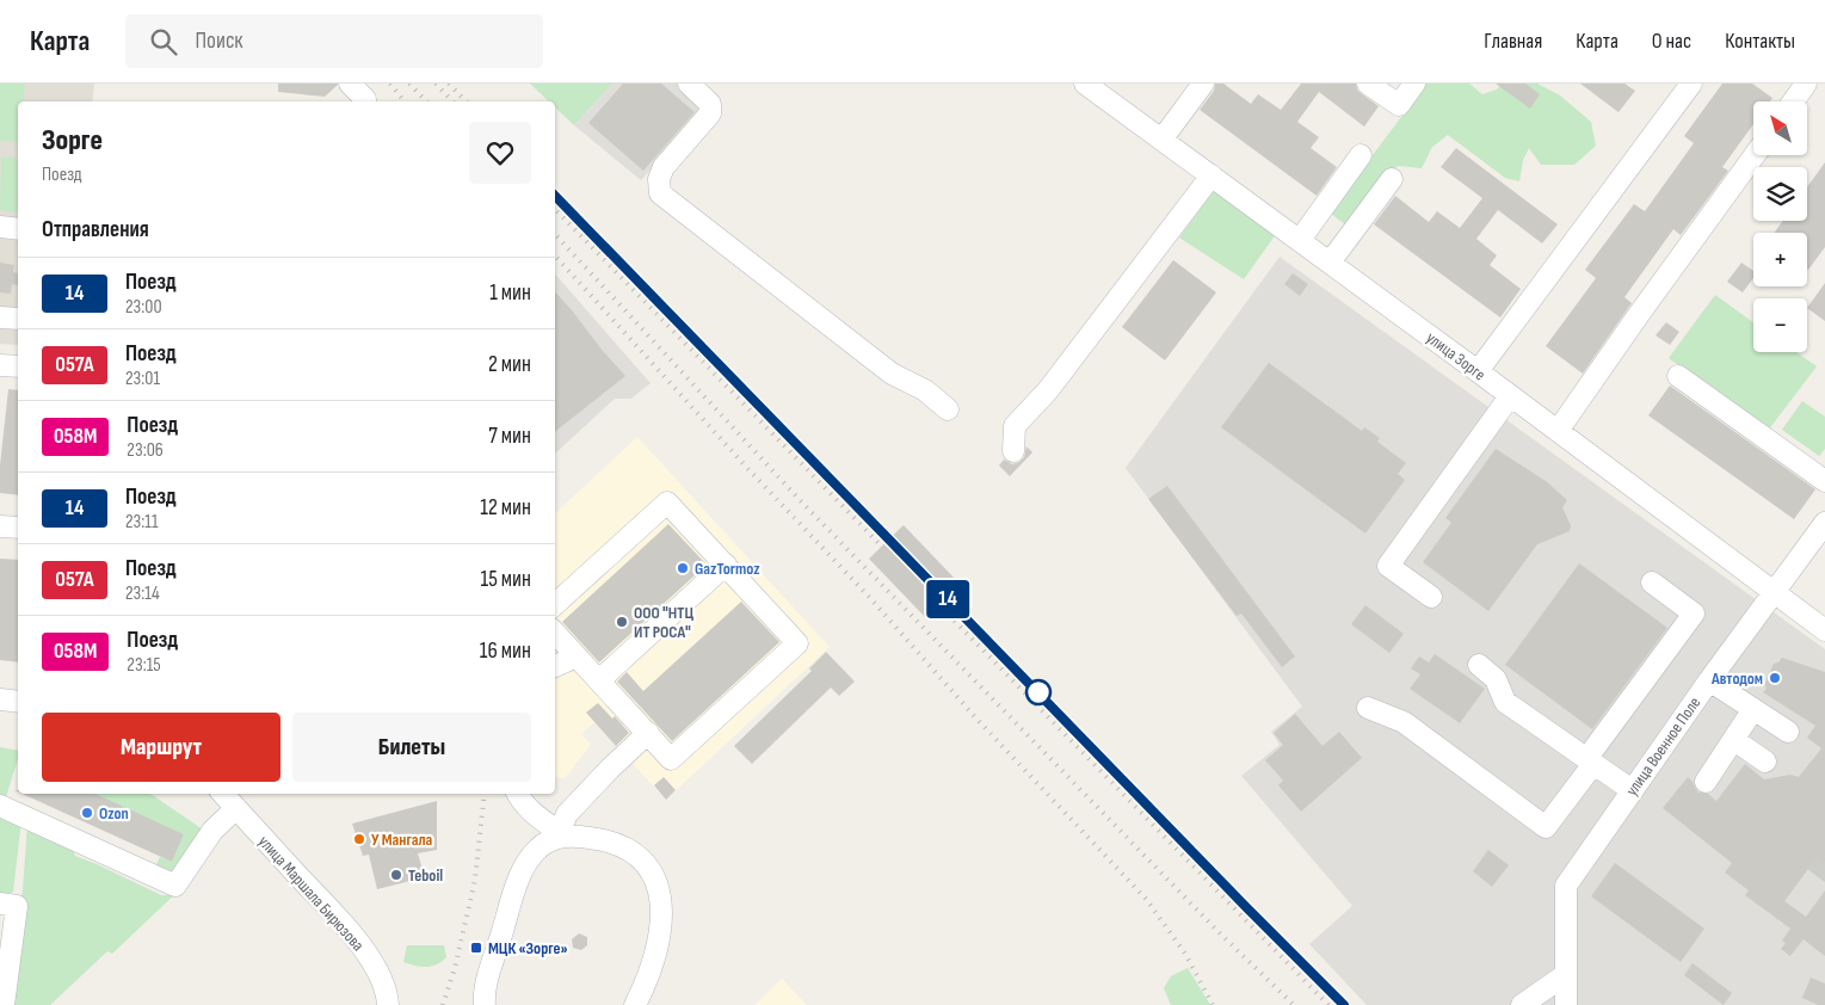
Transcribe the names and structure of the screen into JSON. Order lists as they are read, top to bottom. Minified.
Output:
{"streets":{"street":["улица Зорге","улица Военное Поле","улица Маршала Бирюзова"]},"crossings":[["улица Зорге","улица Военное Поле"]],"places":{"other":["GazTormoz","ООО \"НТЦ ИТ РОСА\"","Автодом","Ozon","У Мангала","Teboil"],"transit":["МЦК «Зорге»"]},"north":"top left","page":{"header":"Карта","search":"Поиск","nav":["Главная","Карта","О нас","Контакты"],"on_map":"14","map_buttons":["+","−"],"heading":[["Зорге","Поезд"],"Отправления"],"list":[{"mark":"14","name":"Поезд","note":"23:00","value":"1 мин"},{"mark":"057А","name":"Поезд","note":"23:01","value":"2 мин"},{"mark":"058М","name":"Поезд","note":"23:06","value":"7 мин"},{"mark":"14","name":"Поезд","note":"23:11","value":"12 мин"},{"mark":"057А","name":"Поезд","note":"23:14","value":"15 мин"},{"mark":"058М","name":"Поезд","note":"23:15","value":"16 мин"}],"buttons":["Маршрут","Билеты"]}}
